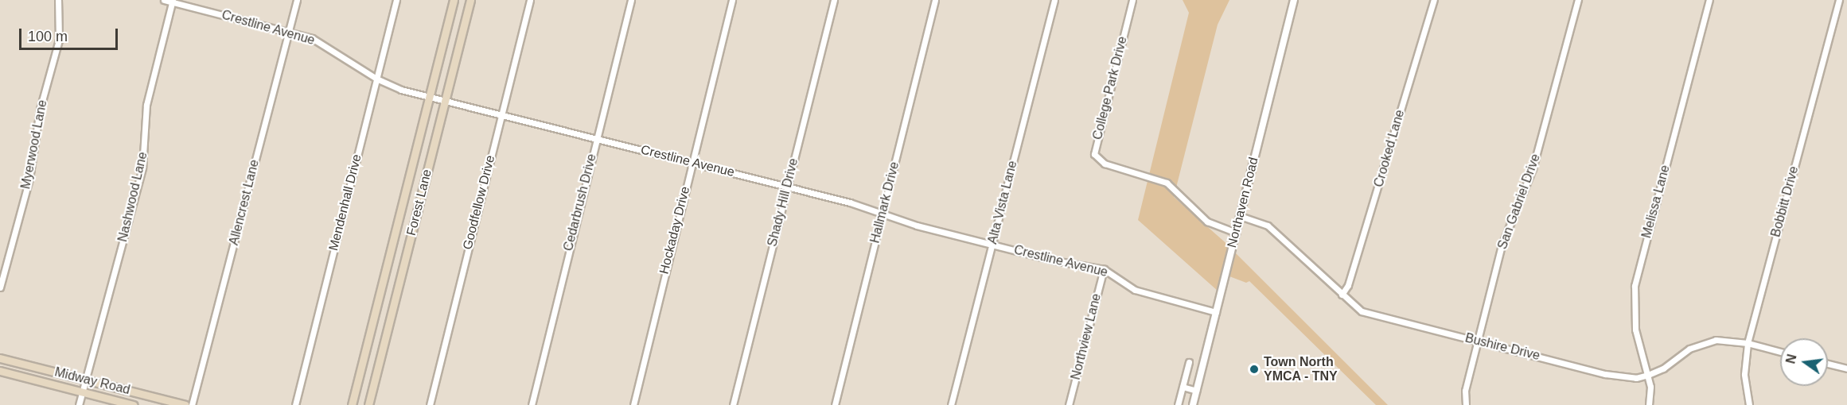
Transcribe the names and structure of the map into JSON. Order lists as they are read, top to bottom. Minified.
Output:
{"streets":{"main road":["Forest Lane","Midway Road"],"street":["Crestline Avenue","College Park Drive","Myerwood Lane","Crooked Lane","Nashwood Lane","San Gabriel Drive","Melissa Lane","Bobbitt Drive","Allencrest Lane","Mendenhall Drive","Goodfellow Drive","Cedarbrush Drive","Shady Hill Drive","Hallmark Drive","Alta Vista Lane","Northaven Road","Hockaday Drive","Northview Lane","Bushire Drive"]},"crossings":[["Crestline Avenue","Nashwood Lane"],["Crestline Avenue","Allencrest Lane"],["Crestline Avenue","Mendenhall Drive"],["Crestline Avenue","Forest Lane"],["Crestline Avenue","Goodfellow Drive"],["Crestline Avenue","Cedarbrush Drive"],["Crestline Avenue","Shady Hill Drive"],["Crestline Avenue","Hallmark Drive"],["Crestline Avenue","Alta Vista Lane"],["Crestline Avenue","Northaven Road"],["Crestline Avenue","Hockaday Drive"],["Crestline Avenue","Northview Lane"],["College Park Drive","Northaven Road"],["Crooked Lane","Bushire Drive"],["Nashwood Lane","Midway Road"],["San Gabriel Drive","Bushire Drive"],["Melissa Lane","Bushire Drive"],["Bobbitt Drive","Bushire Drive"],["Northaven Road","Bushire Drive"]],"places":["Town North YMCA - TNY"],"scale_bar":"100 m","north":"left"}
